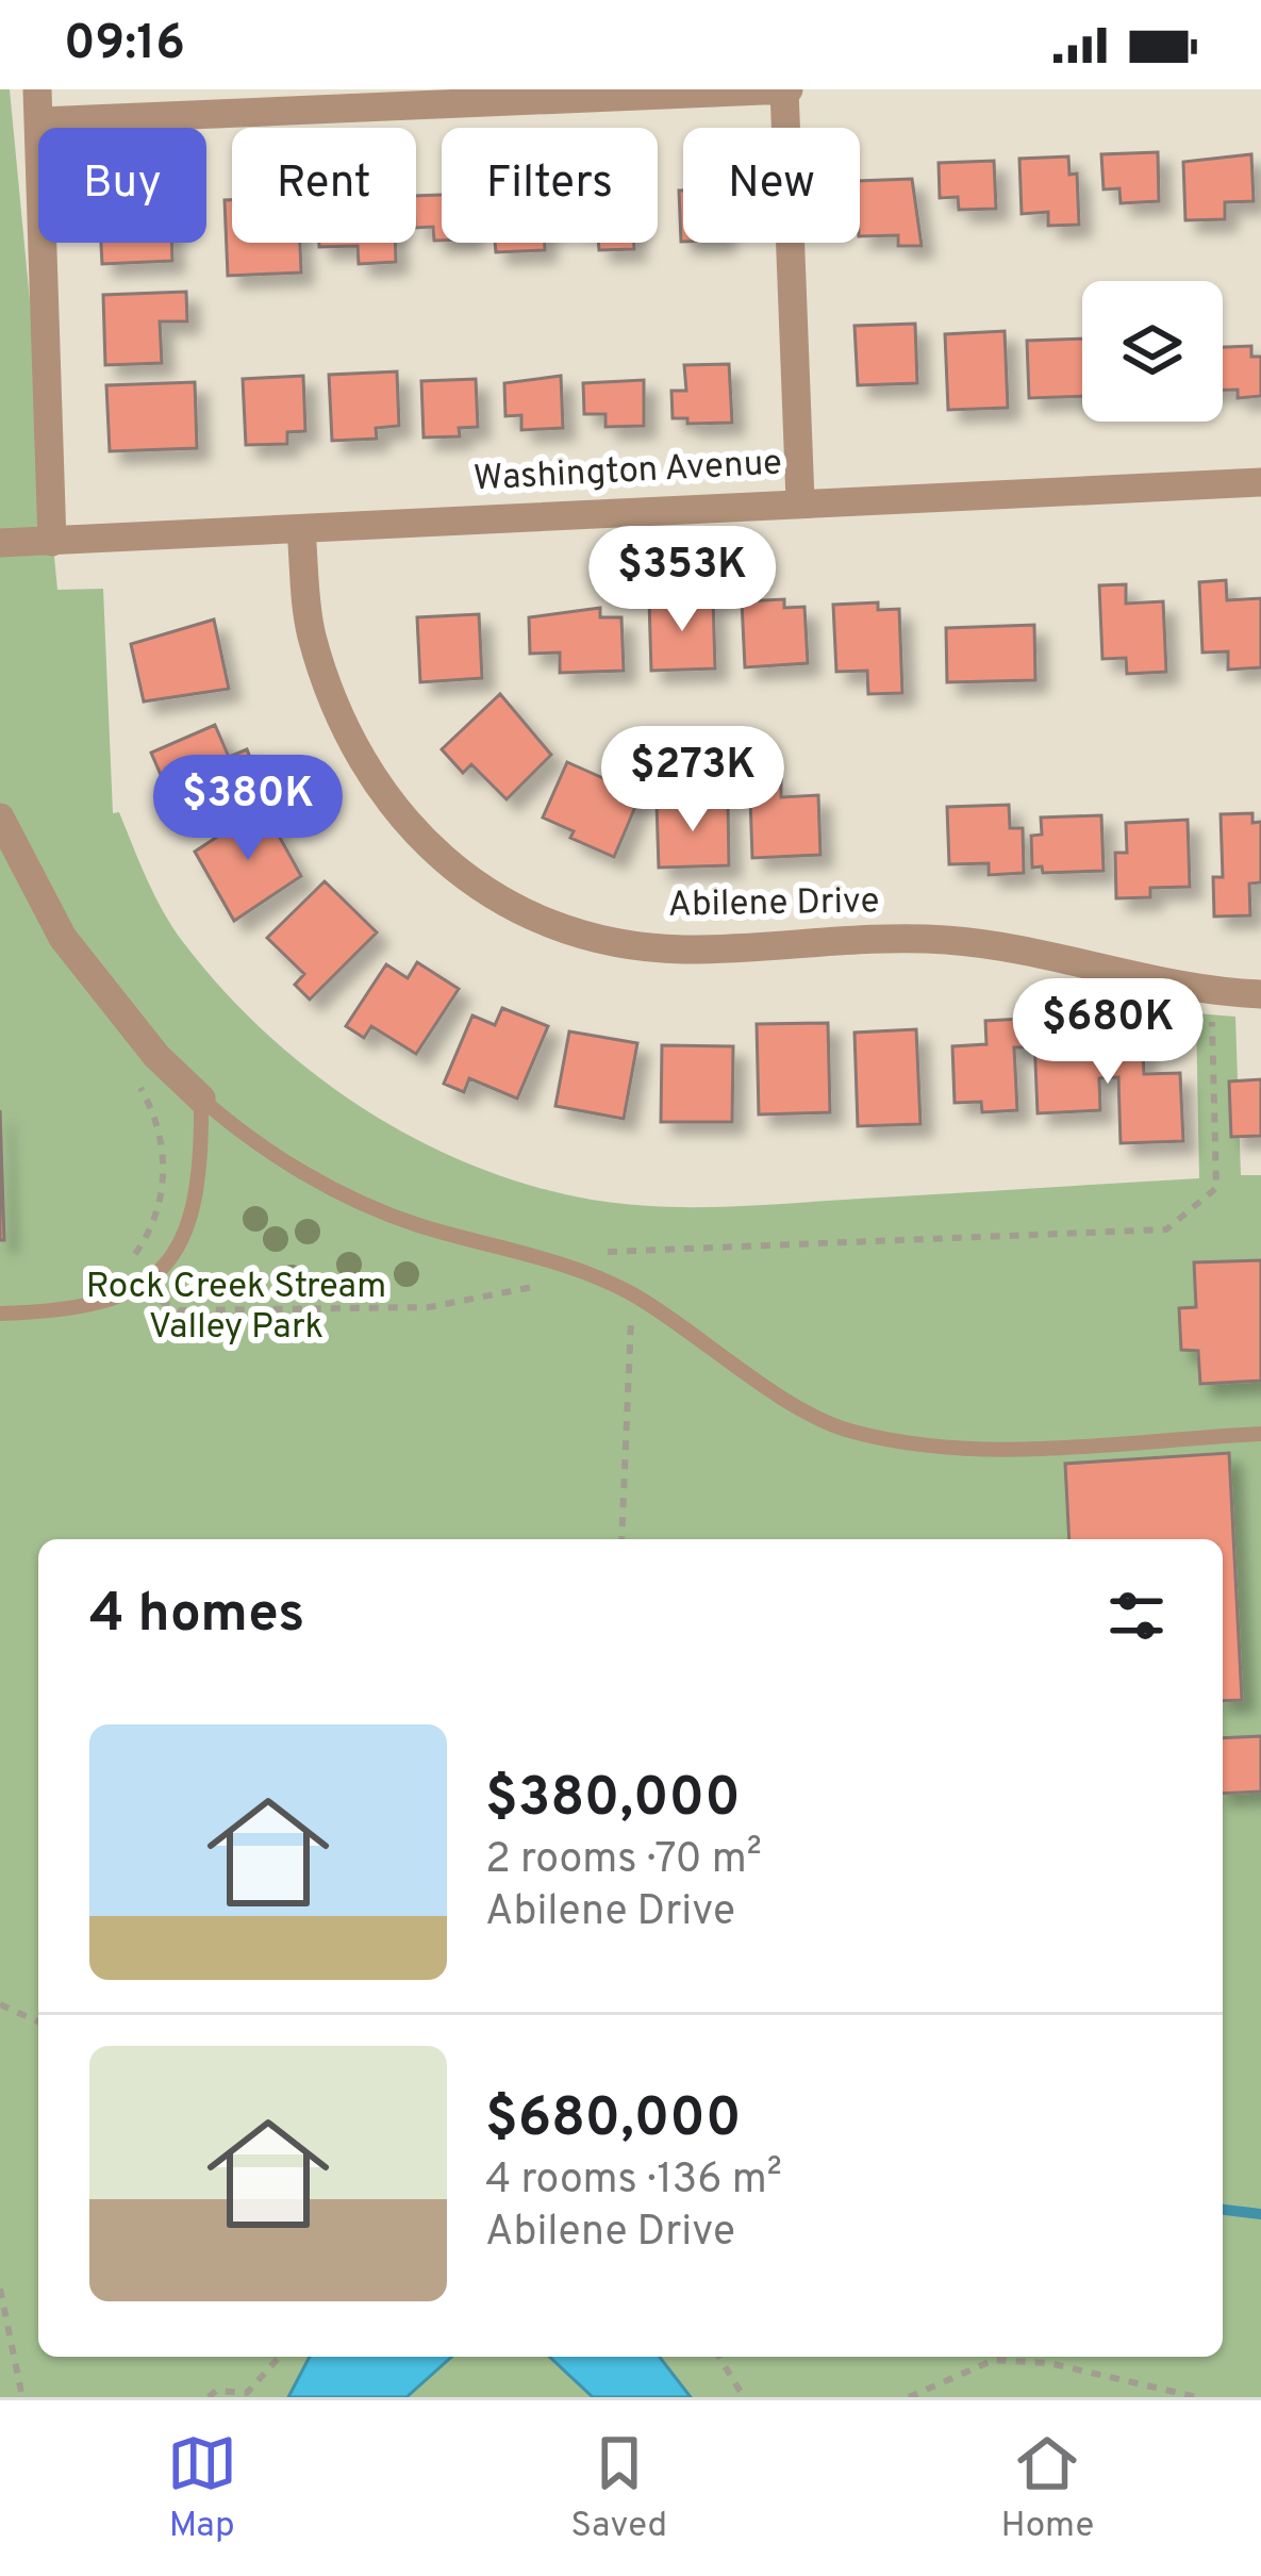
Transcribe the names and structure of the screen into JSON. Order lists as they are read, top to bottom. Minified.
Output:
{"streets":{"street":["Washington Avenue","Abilene Drive"]},"crossings":[["Washington Avenue","Abilene Drive"]],"parks":["Rock Creek Stream Valley Park"],"page":{"status":"09:16","chip":["Buy","Rent","Filters","New"],"price":["$353K","$273K","$380K","$680K"],"heading":"4 homes","list":[{"name":"$380,000","note":"2 rooms · 70 m² · Abilene Drive"},{"name":"$680,000","note":"4 rooms · 136 m² · Abilene Drive"}],"tabs":["Map","Saved","Home"]}}
